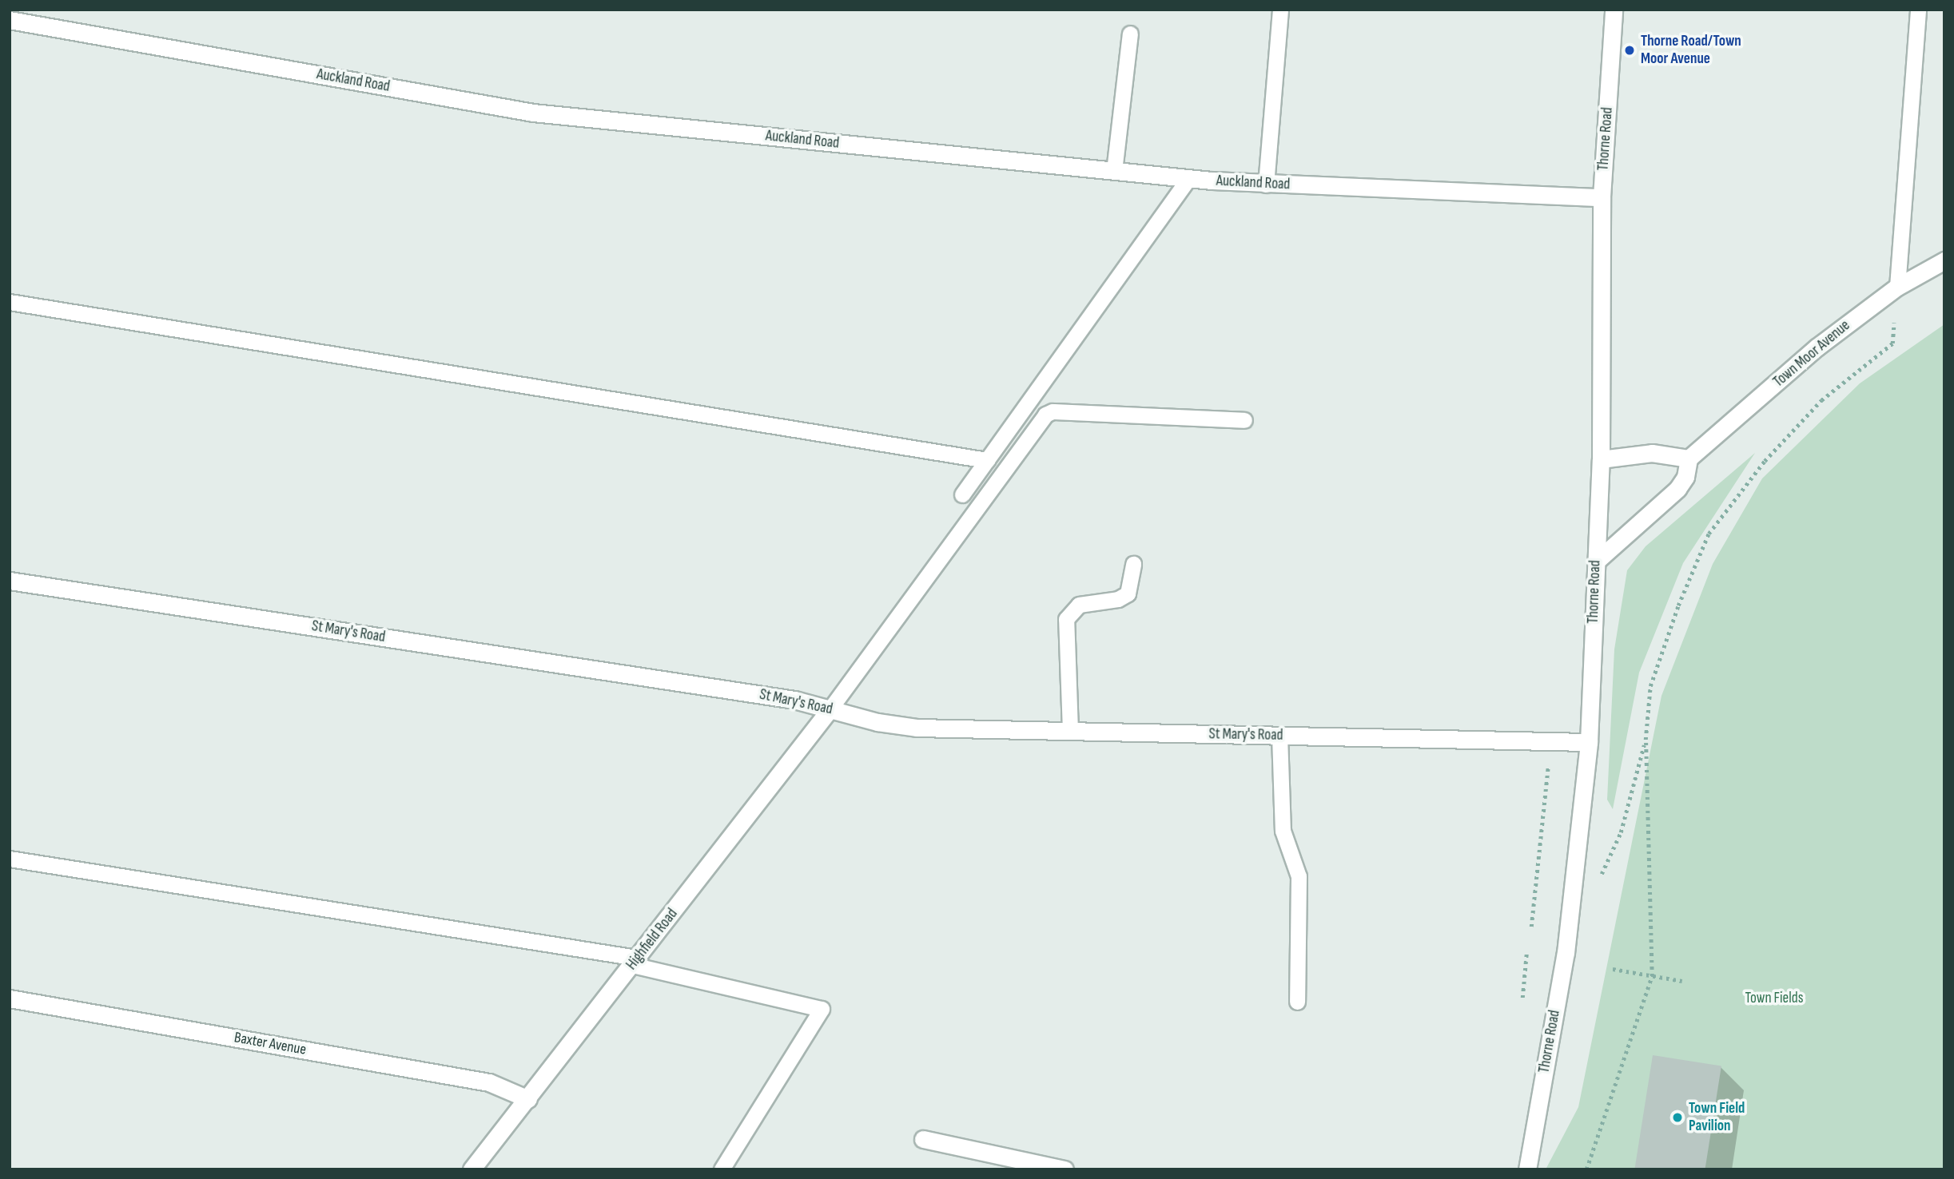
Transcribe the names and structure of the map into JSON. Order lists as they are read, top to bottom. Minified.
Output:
{"streets":{"street":["Auckland Road","Thorne Road","Town Moor Avenue","St Mary's Road","Highfield Road","Baxter Avenue"]},"crossings":[["Auckland Road","Thorne Road"],["Thorne Road","St Mary's Road"],["St Mary's Road","Highfield Road"],["Highfield Road","Baxter Avenue"]],"parks":["Town Fields"],"places":["Thorne Road/Town Moor Avenue","Town Field Pavilion"]}
